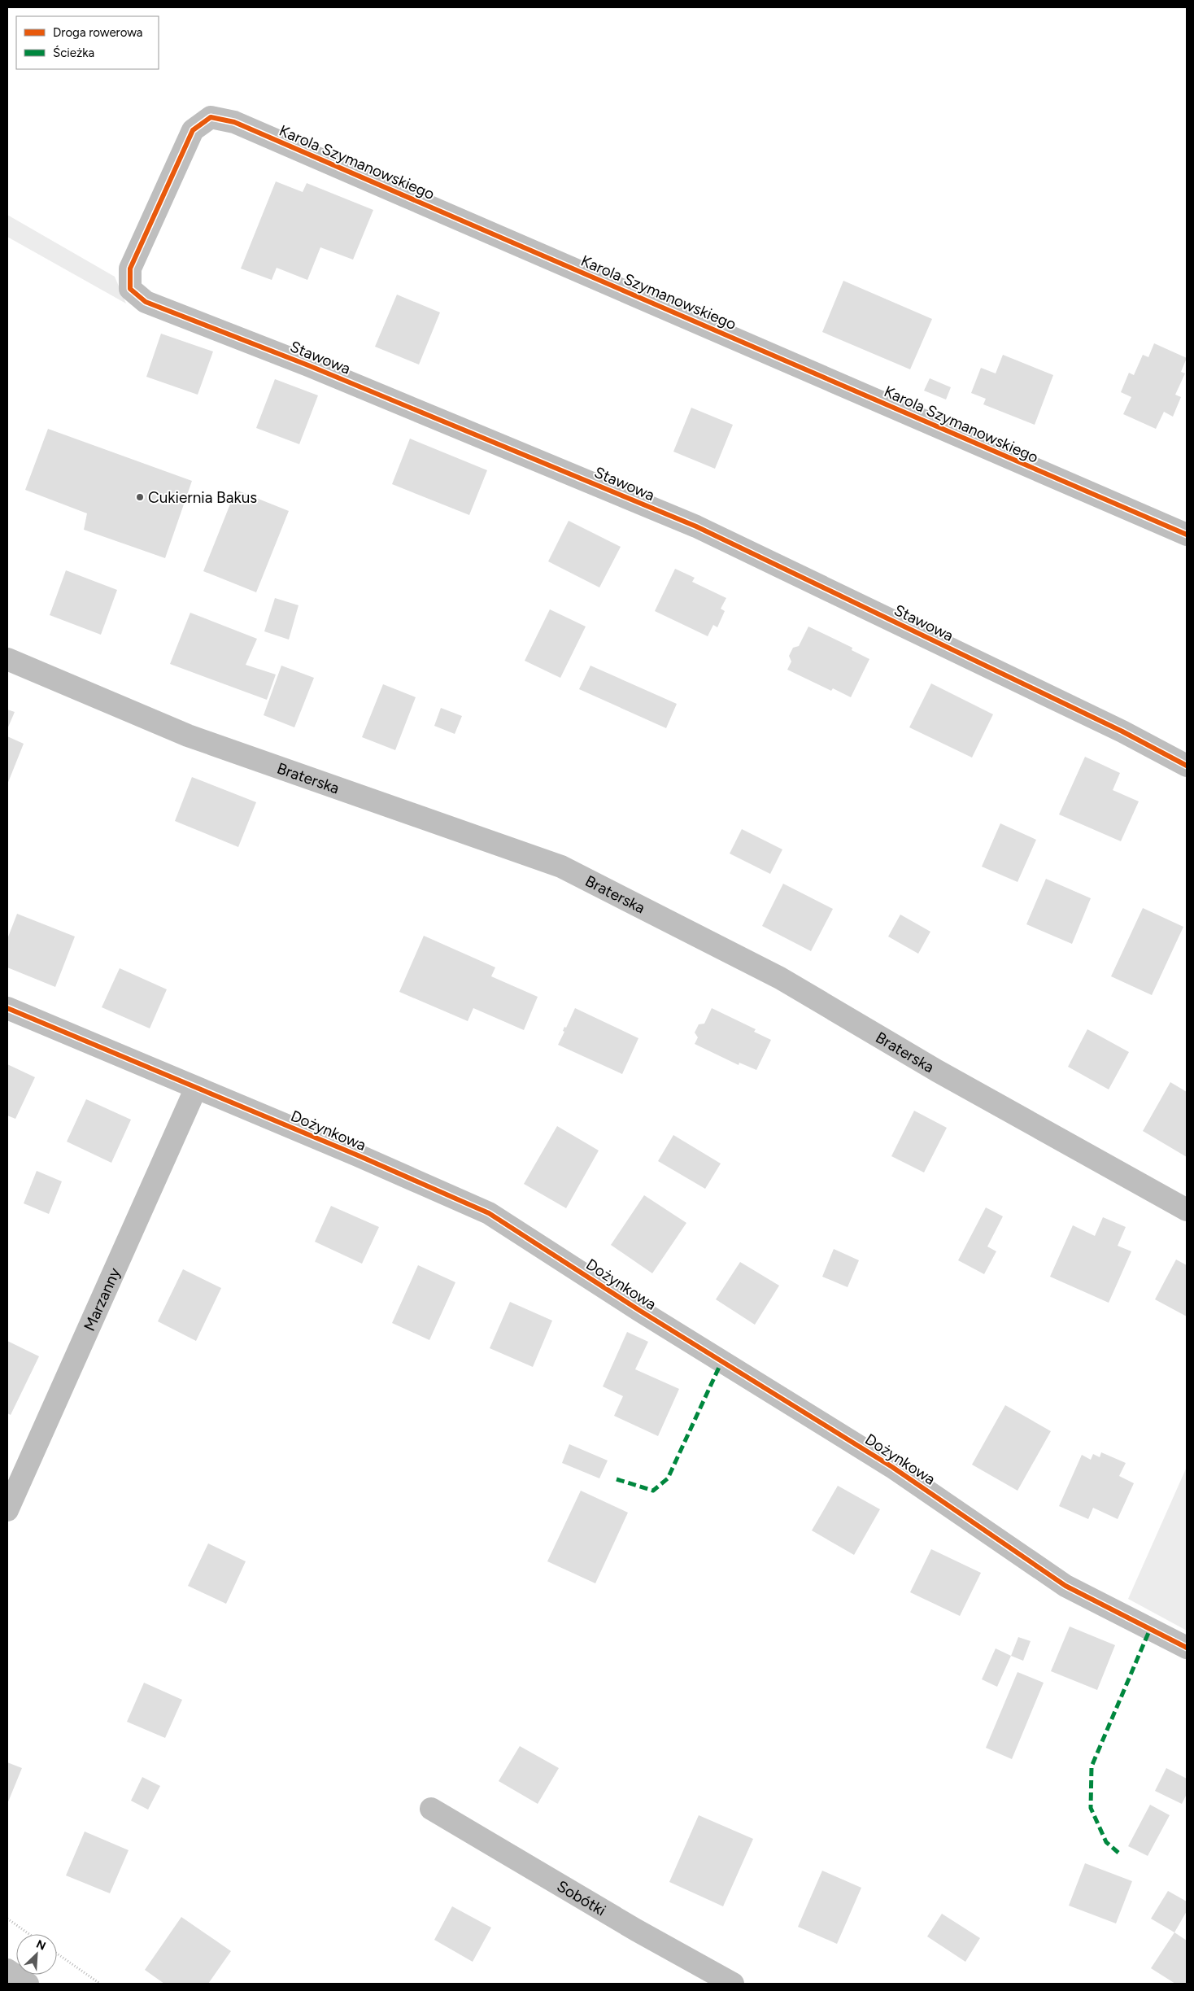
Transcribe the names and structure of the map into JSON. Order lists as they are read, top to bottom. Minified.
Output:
{"streets":{"street":["Karola Szymanowskiego","Stawowa","Braterska","Dożynkowa","Marzanny","Sobótki"]},"crossings":[["Karola Szymanowskiego","Stawowa"],["Dożynkowa","Marzanny"]],"places":["Cukiernia Bakus"],"legend":["Droga rowerowa","Ścieżka"],"north":"top right"}
